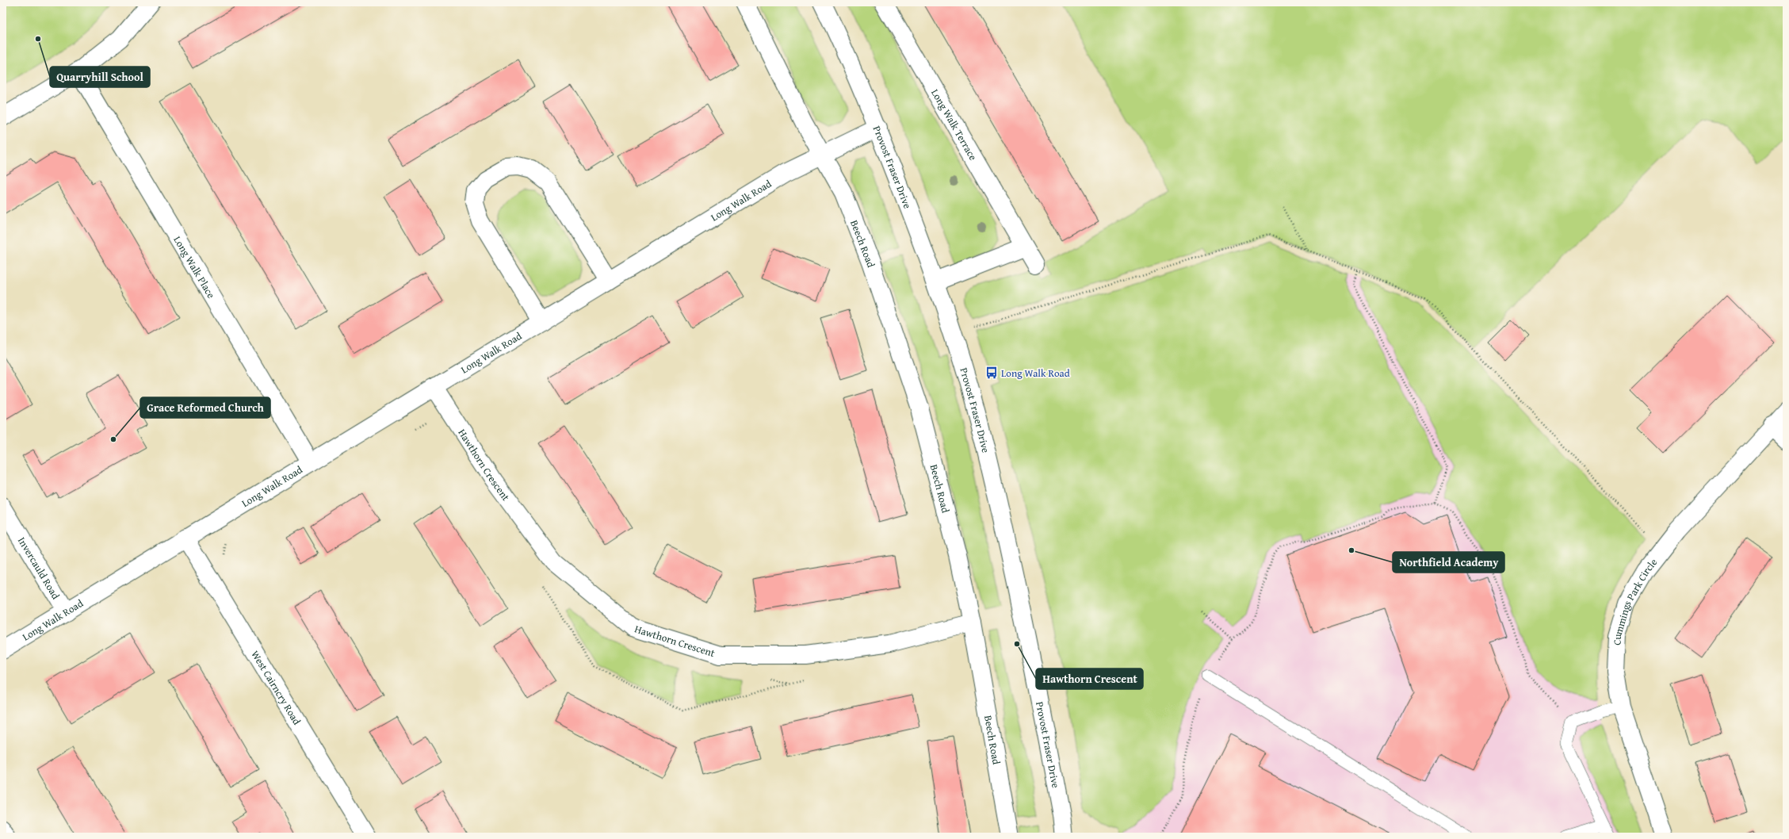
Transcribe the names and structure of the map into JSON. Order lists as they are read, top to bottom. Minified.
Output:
{"streets":{"street":["Long Walk Terrace","Provost Fraser Drive","Long Walk Road","Beech Road","Long Walk Place","Hawthorn Crescent","Invercauld Road","Cummings Park Circle","West Cairncry Road"]},"crossings":[["Provost Fraser Drive","Long Walk Road"],["Long Walk Road","Beech Road"],["Long Walk Road","Long Walk Place"],["Long Walk Road","Hawthorn Crescent"],["Long Walk Road","Invercauld Road"],["Long Walk Road","West Cairncry Road"],["Beech Road","Hawthorn Crescent"]],"places":{"other":["Quarryhill School","Grace Reformed Church","Northfield Academy","Hawthorn Crescent"],"bus stop":["Long Walk Road"]}}
